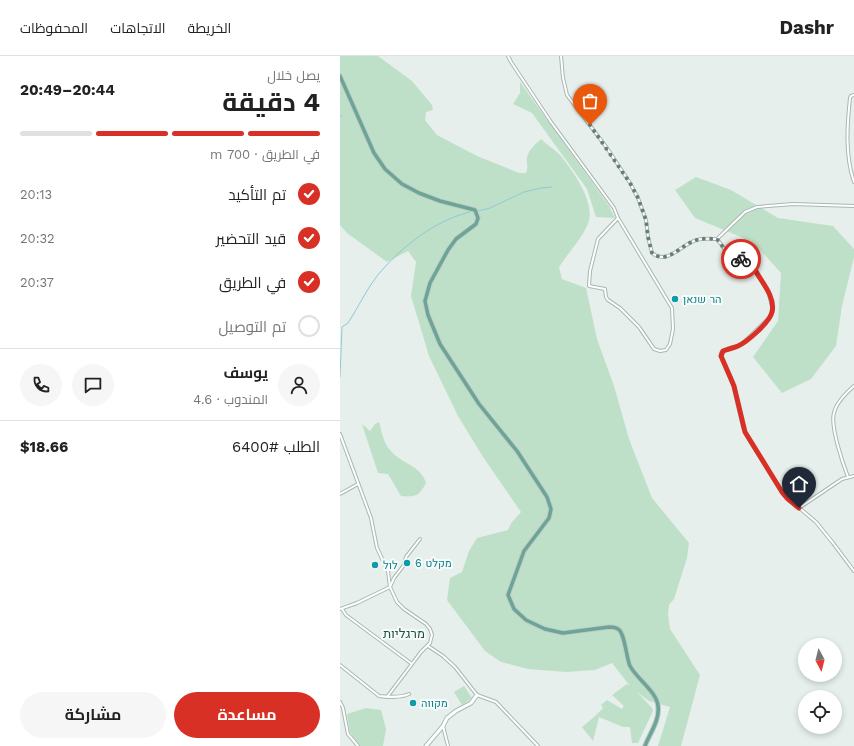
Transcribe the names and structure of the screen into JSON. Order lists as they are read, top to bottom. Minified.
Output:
{"districts":["מרגליות"],"places":["הר שנאן","מקלט 6","לול","מקווה"],"north":"bottom","page":{"header":"Dashr","nav":["الخريطة","الاتجاهات","المحفوظات"],"heading":["4 دقيقة","يصل خلال","20:44–20:49"],"panel":["يوسف","المندوب · 4.6","الطلب #6400","$18.66"],"bar":"في الطريق · 700 m","list":[["تم التأكيد","20:13"],["قيد التحضير","20:32"],["في الطريق","20:37"],"تم التوصيل"],"buttons":["مساعدة","مشاركة"]}}
